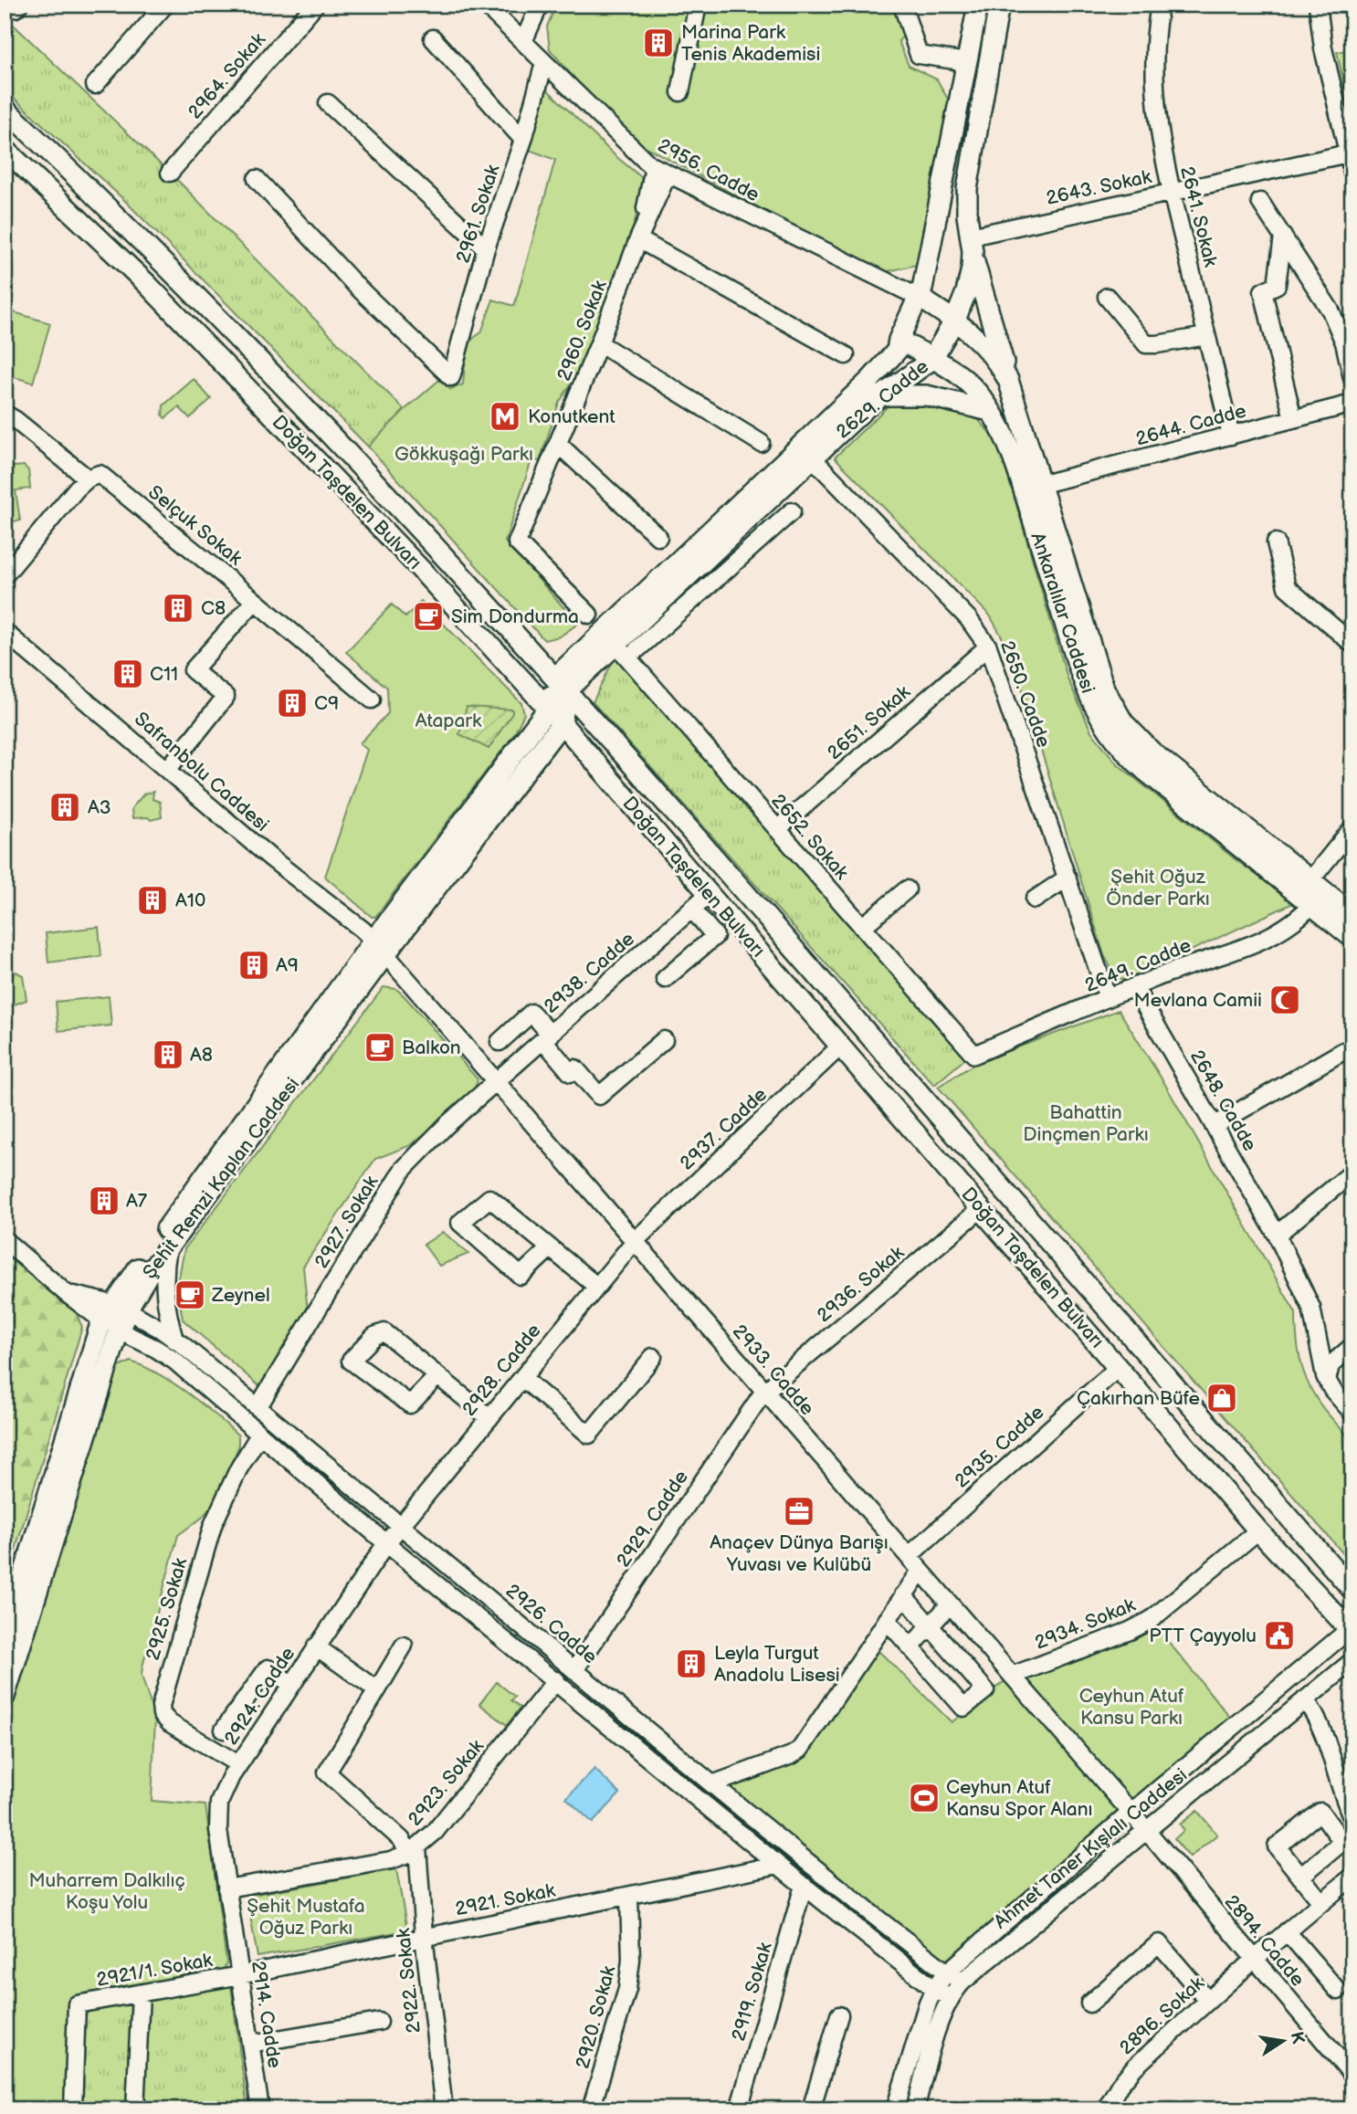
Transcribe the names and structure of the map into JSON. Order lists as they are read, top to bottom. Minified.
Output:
{"streets":{"main road":["2629. Cadde","Doğan Taşdelen Bulvarı","Ankaralılar Caddesi","Şehit Remzi Kaplan Caddesi"],"street":["2964. Sokak","2956. Cadde","2643. Sokak","2961. Sokak","2641. Sokak","2960. Sokak","2644. Cadde","Selçuk Sokak","2650. Cadde","2651. Sokak","Safranbolu Caddesi","2652. Sokak","2649. Cadde","2938. Cadde","2648. Cadde","2937. Cadde","2927. Sokak","2936. Sokak","2928. Cadde","2933. Cadde","2935. Cadde","2929. Cadde","2925. Sokak","2926. Cadde","2934. Sokak","2924. Cadde","2923. Sokak","Ahmet Taner Kışlalı Caddesi","2921. Sokak","2894. Cadde","2921/1. Sokak","2922. Sokak","2919. Sokak","2914. Cadde","2896. Sokak","2920. Sokak"]},"crossings":[["2956. Cadde","2961. Sokak"],["2956. Cadde","2960. Sokak"],["2956. Cadde","2629. Cadde"],["2956. Cadde","Ankaralılar Caddesi"],["2643. Sokak","2641. Sokak"],["2643. Sokak","2629. Cadde"],["2641. Sokak","2644. Cadde"],["2629. Cadde","Doğan Taşdelen Bulvarı"],["2629. Cadde","Ankaralılar Caddesi"],["2629. Cadde","2650. Cadde"],["2629. Cadde","2652. Sokak"],["2644. Cadde","Ankaralılar Caddesi"],["Doğan Taşdelen Bulvarı","2938. Cadde"],["Doğan Taşdelen Bulvarı","2937. Cadde"],["Doğan Taşdelen Bulvarı","Şehit Remzi Kaplan Caddesi"],["Doğan Taşdelen Bulvarı","2936. Sokak"],["Doğan Taşdelen Bulvarı","2935. Cadde"],["Doğan Taşdelen Bulvarı","2934. Sokak"],["Doğan Taşdelen Bulvarı","Ahmet Taner Kışlalı Caddesi"],["Ankaralılar Caddesi","2649. Cadde"],["2650. Cadde","2651. Sokak"],["2650. Cadde","2649. Cadde"],["2651. Sokak","2652. Sokak"],["Safranbolu Caddesi","Şehit Remzi Kaplan Caddesi"],["Safranbolu Caddesi","2933. Cadde"],["2652. Sokak","2649. Cadde"],["2649. Cadde","2648. Cadde"],["2938. Cadde","2927. Sokak"],["2938. Cadde","2933. Cadde"],["2937. Cadde","2928. Cadde"],["2937. Cadde","2933. Cadde"],["Şehit Remzi Kaplan Caddesi","2933. Cadde"],["Şehit Remzi Kaplan Caddesi","2926. Cadde"],["2927. Sokak","2933. Cadde"],["2927. Sokak","2926. Cadde"],["2936. Sokak","2933. Cadde"],["2936. Sokak","2929. Cadde"],["2928. Cadde","2933. Cadde"],["2928. Cadde","2926. Cadde"],["2928. Cadde","2924. Cadde"],["2933. Cadde","2935. Cadde"],["2933. Cadde","2929. Cadde"],["2933. Cadde","2934. Sokak"],["2933. Cadde","Ahmet Taner Kışlalı Caddesi"],["2933. Cadde","2894. Cadde"],["2929. Cadde","2926. Cadde"],["2925. Sokak","2924. Cadde"],["2926. Cadde","Ahmet Taner Kışlalı Caddesi"],["2924. Cadde","2923. Sokak"],["2924. Cadde","2914. Cadde"],["2923. Sokak","2922. Sokak"],["2923. Sokak","2914. Cadde"],["Ahmet Taner Kışlalı Caddesi","2894. Cadde"],["2921. Sokak","2921/1. Sokak"],["2921. Sokak","2922. Sokak"],["2921. Sokak","2914. Cadde"],["2921. Sokak","2920. Sokak"],["2894. Cadde","2896. Sokak"],["2921/1. Sokak","2914. Cadde"]],"parks":["Gökkuşağı Parkı","Atapark","Şehit Oğuz Önder Parkı","Bahattin Dinçmen Parkı","Ceyhun Atuf Kansu Parkı","Muharrem Dalkılıç Koşu Yolu","Şehit Mustafa Oğuz Parkı"],"places":{"building":["Marina Park Tenis Akademisi","C8","C11","C9","A3","A10","A9","A8","A7","Leyla Turgut Anadolu Lisesi"],"metro station":["Konutkent"],"cafe":["Sim Dondurma","Balkon","Zeynel"],"mosque":["Mevlana Camii"],"shop":["Çakırhan Büfe"],"office":["Anaçev Dünya Barışı Yuvası ve Kulübü"],"public building":["PTT Çayyolu"],"sports":["Ceyhun Atuf Kansu Spor Alanı"]},"north":"right"}
